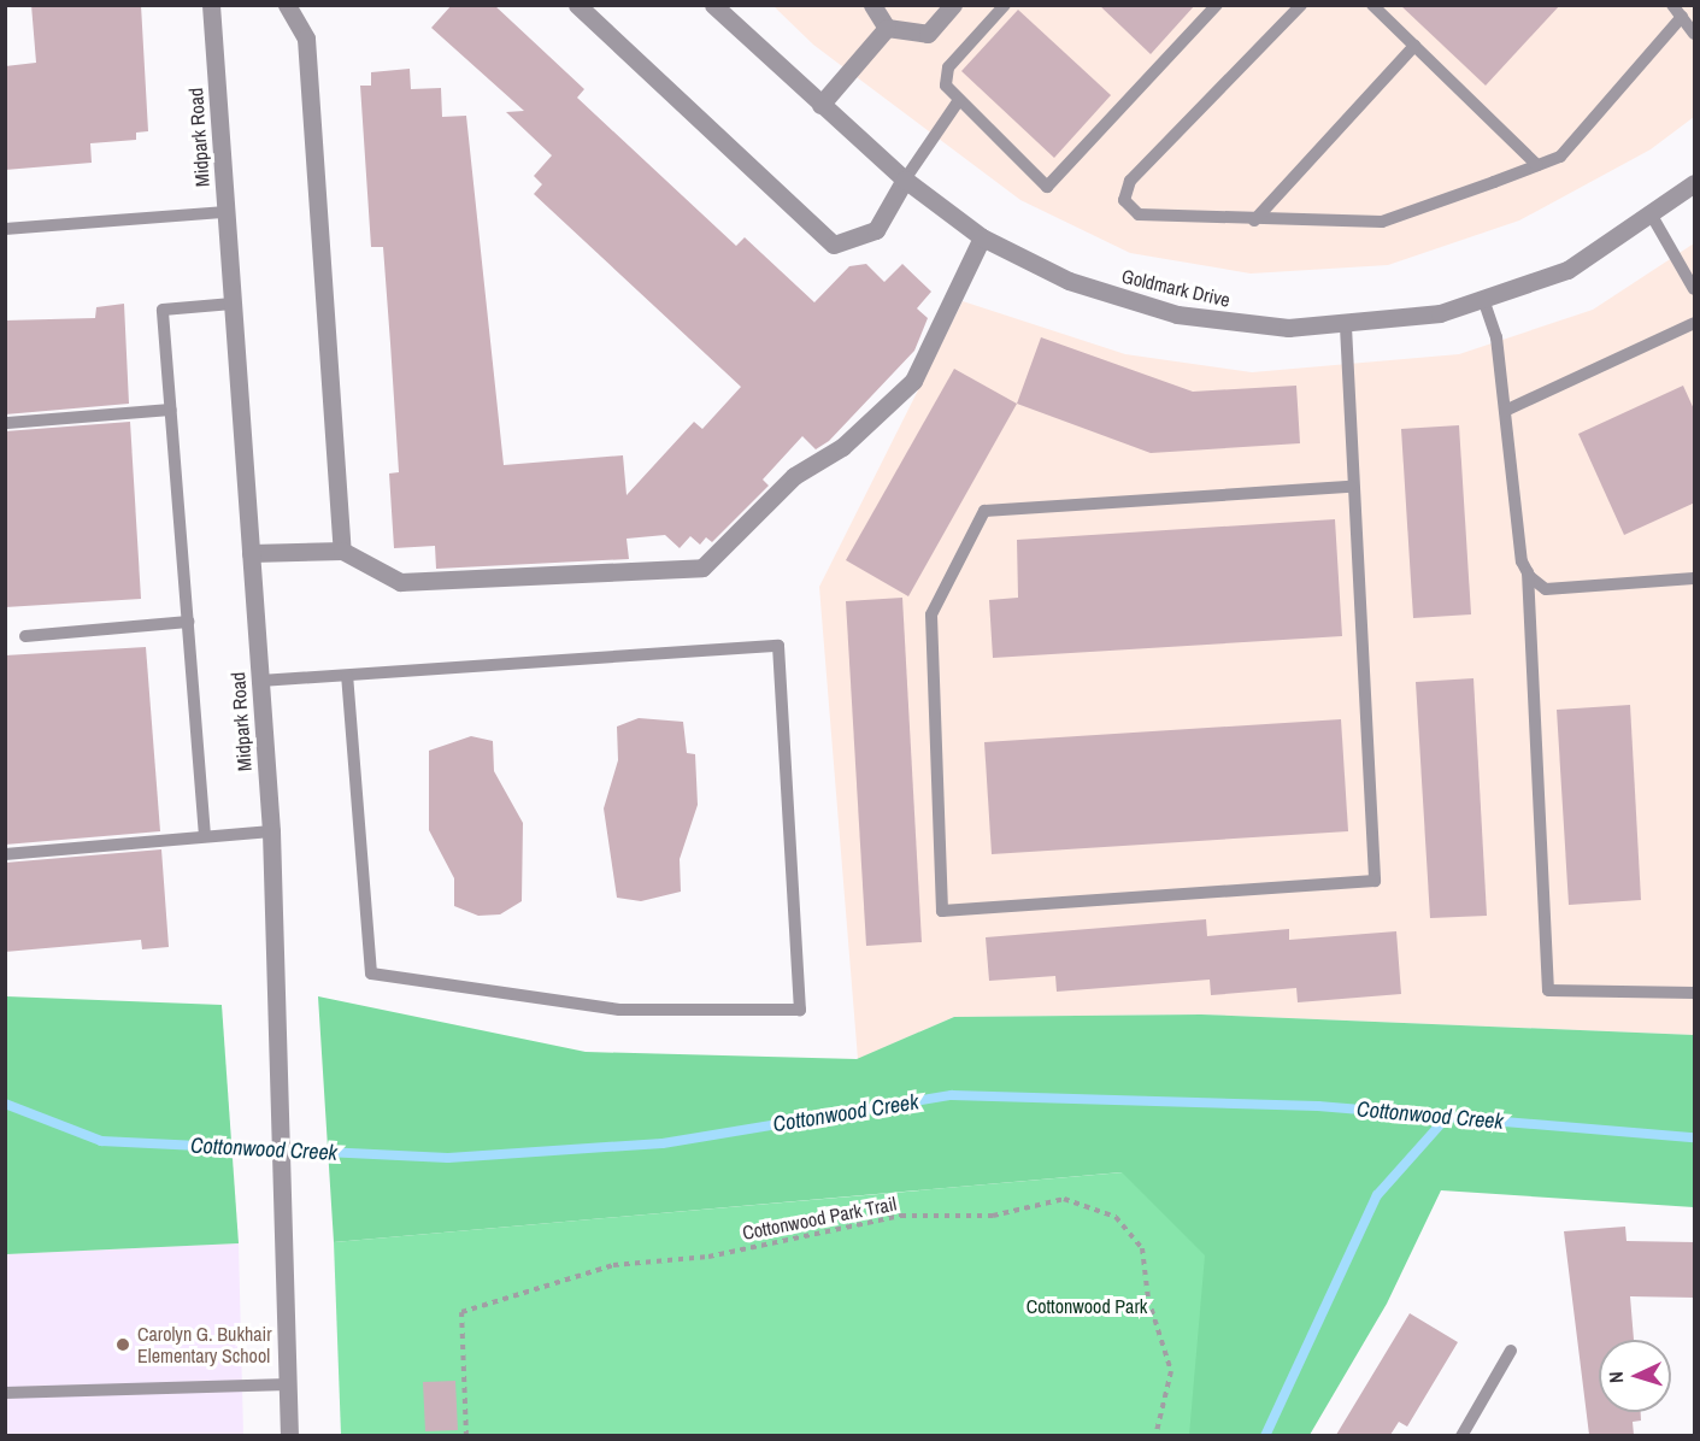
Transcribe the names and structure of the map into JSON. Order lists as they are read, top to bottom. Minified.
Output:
{"streets":{"street":["Midpark Road","Goldmark Drive"],"path":["Cottonwood Park Trail"]},"water":["Cottonwood Creek"],"parks":["Cottonwood Park"],"places":["Carolyn G. Bukhair Elementary School"],"north":"left"}
